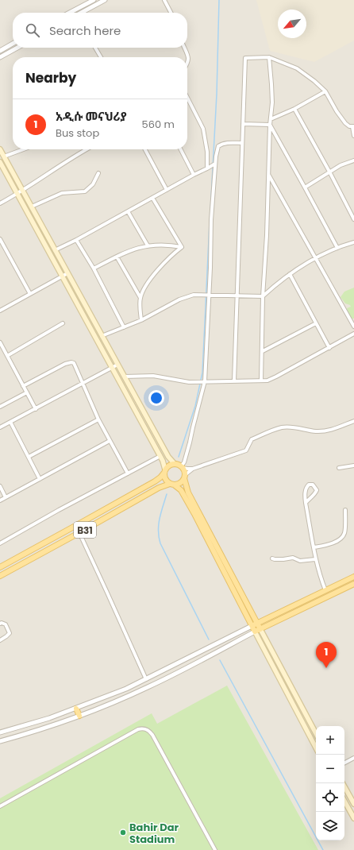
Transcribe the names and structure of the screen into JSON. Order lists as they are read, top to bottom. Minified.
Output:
{"streets":{"main road":["B31"]},"places":["Bahir Dar Stadium"],"north":"bottom left","page":{"search":"Search here","heading":"Nearby","list":[{"mark":"1","name":"አዲሱ መናህሪያ","note":"Bus stop","value":"560 m"}],"pins":"1","map_buttons":["+","−"]}}
